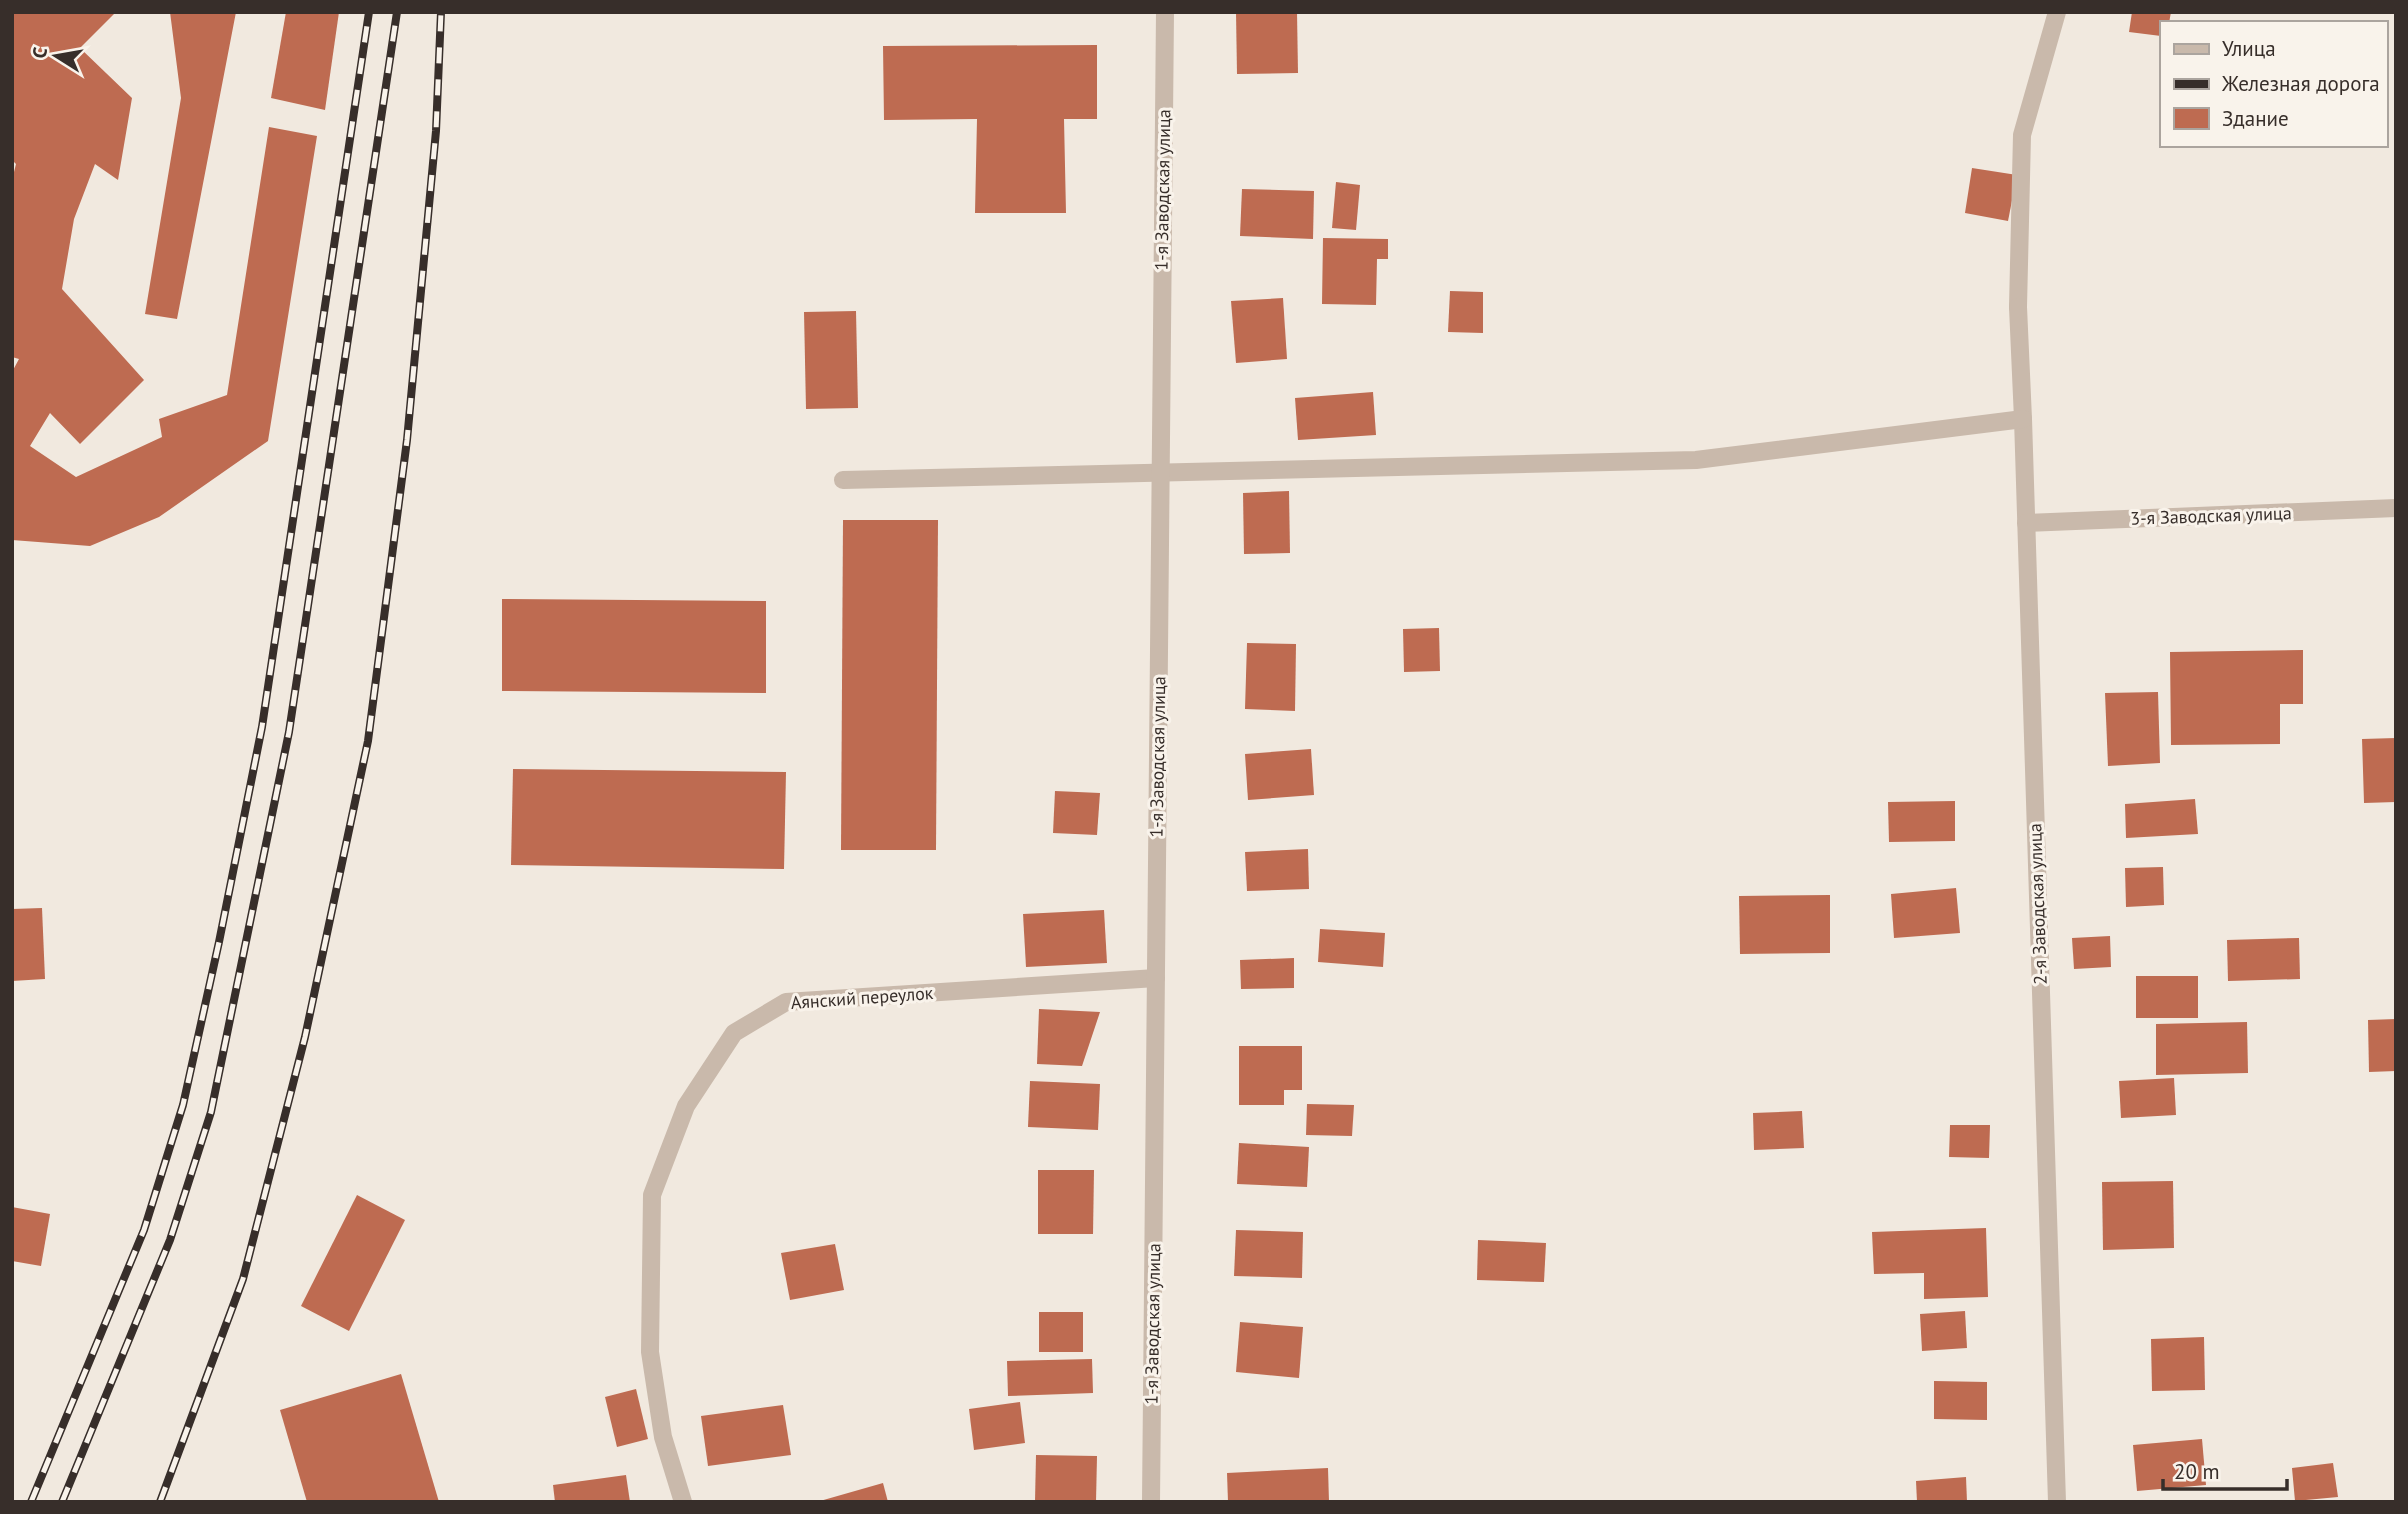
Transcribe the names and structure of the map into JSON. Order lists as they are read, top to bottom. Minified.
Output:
{"streets":{"street":["1-я Заводская улица","3-я Заводская улица","2-я Заводская улица","Аянский переулок"]},"crossings":[["1-я Заводская улица","Аянский переулок"],["3-я Заводская улица","2-я Заводская улица"]],"legend":["Улица","Железная дорога","Здание"],"scale_bar":"20 m","north":"left"}
